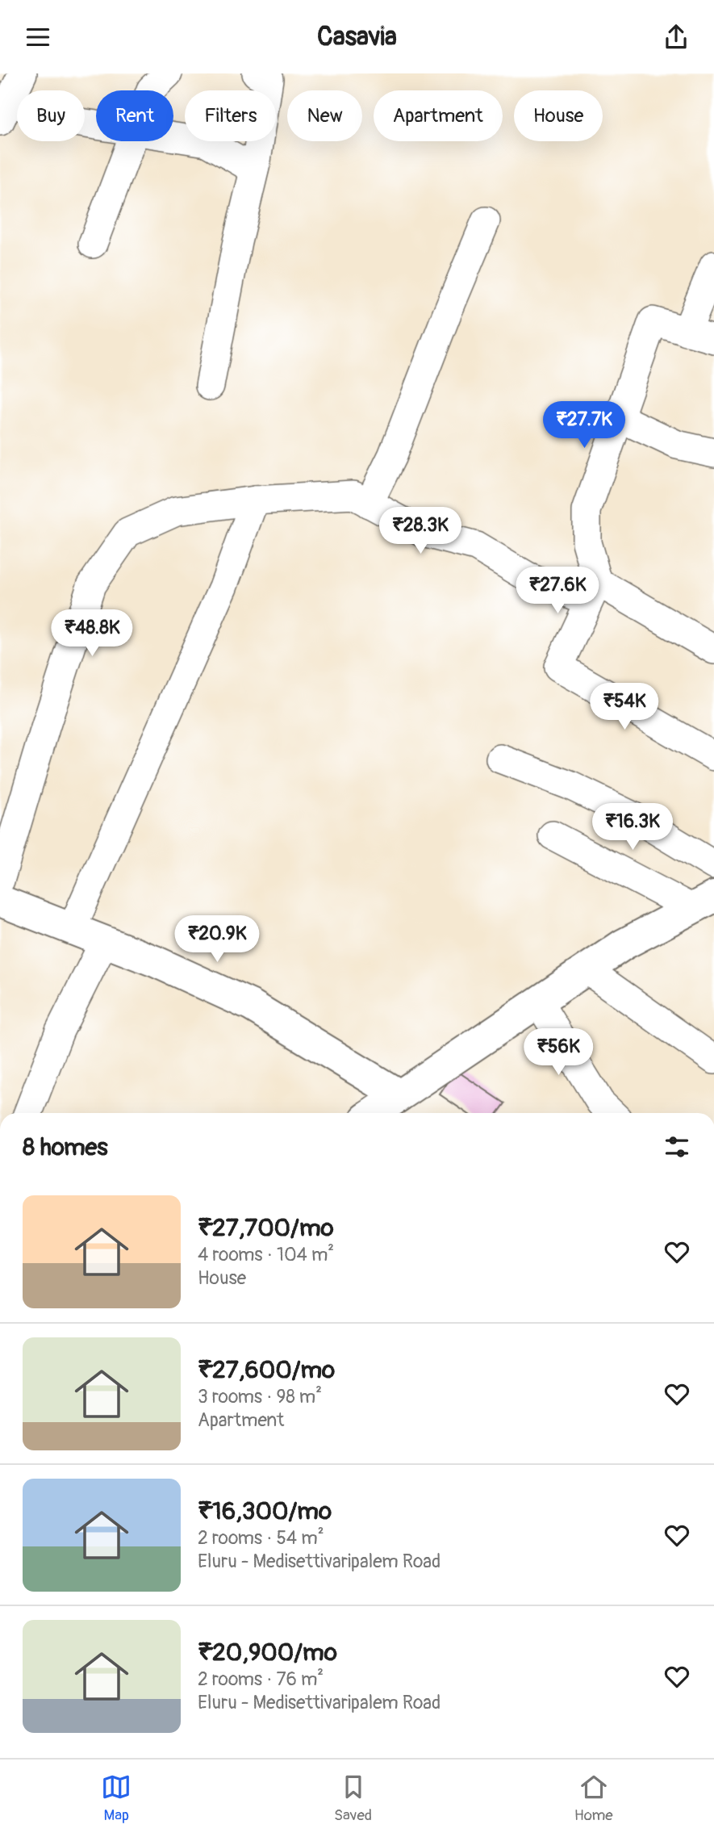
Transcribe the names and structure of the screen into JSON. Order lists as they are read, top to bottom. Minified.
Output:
{"page":{"header":"Casavia","chip":["Buy","Rent","Filters","New","Apartment","House"],"price":["₹27.7K","₹28.3K","₹27.6K","₹48.8K","₹54K","₹16.3K","₹20.9K","₹56K"],"heading":"8 homes","list":[{"name":"₹27,700/mo","note":"4 rooms · 104 m² · House"},{"name":"₹27,600/mo","note":"3 rooms · 98 m² · Apartment"},{"name":"₹16,300/mo","note":"2 rooms · 54 m² · Eluru - Medisettivaripalem Road"},{"name":"₹20,900/mo","note":"2 rooms · 76 m² · Eluru - Medisettivaripalem Road"}],"tabs":["Map","Saved","Home"]}}
